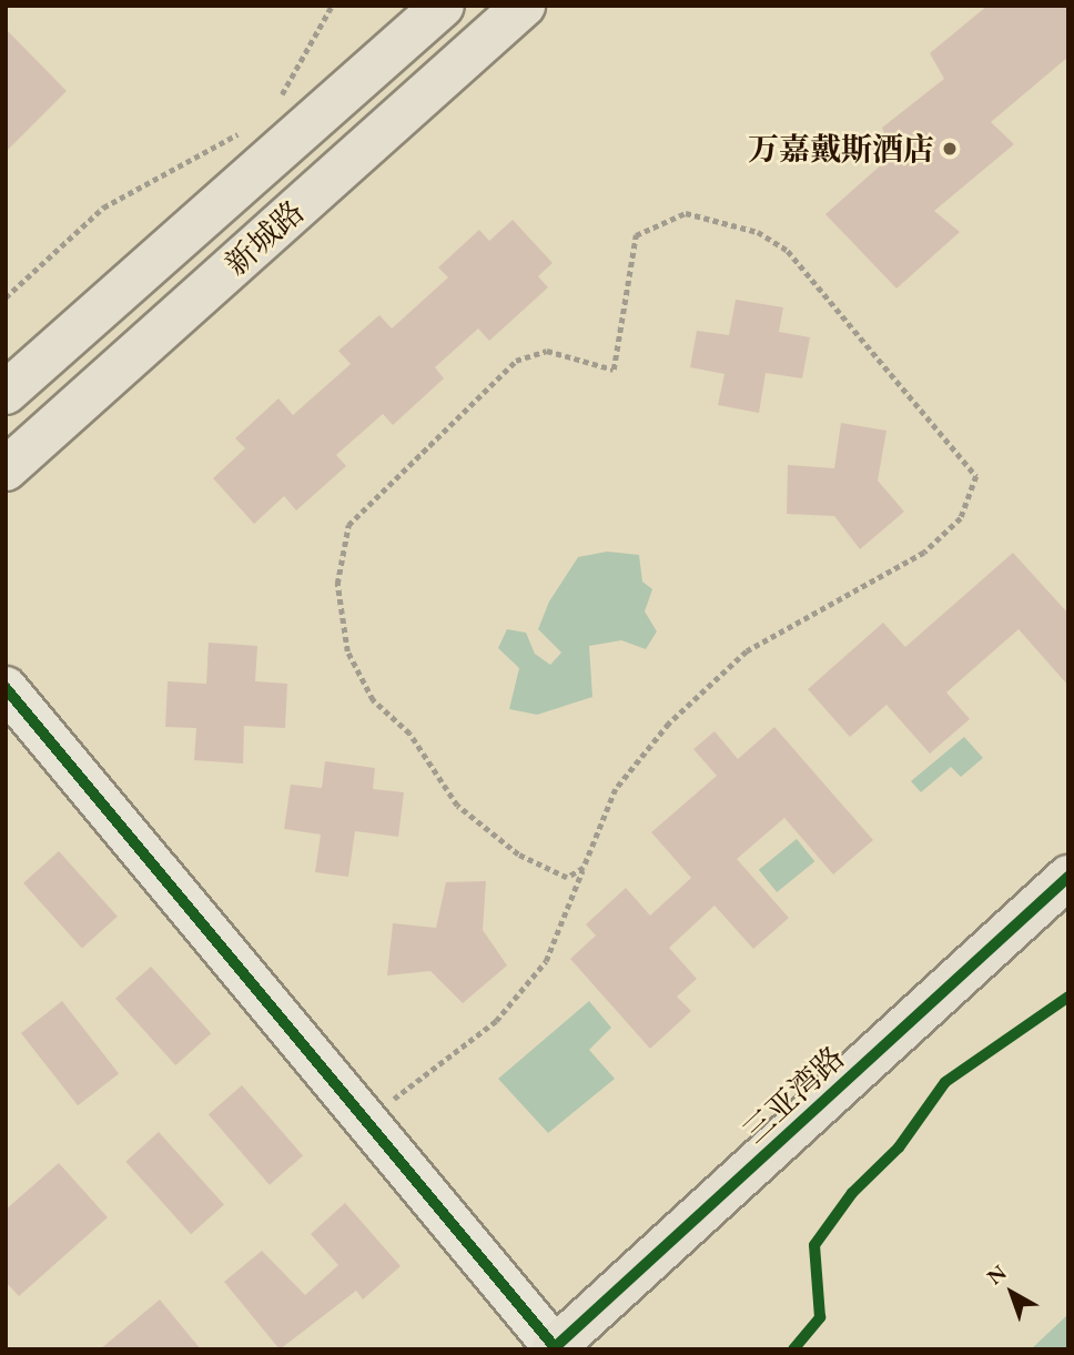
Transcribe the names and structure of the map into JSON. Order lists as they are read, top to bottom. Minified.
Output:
{"streets":{"main road":["新城路","三亚湾路"]},"places":["万嘉戴斯酒店"],"north":"top left"}
